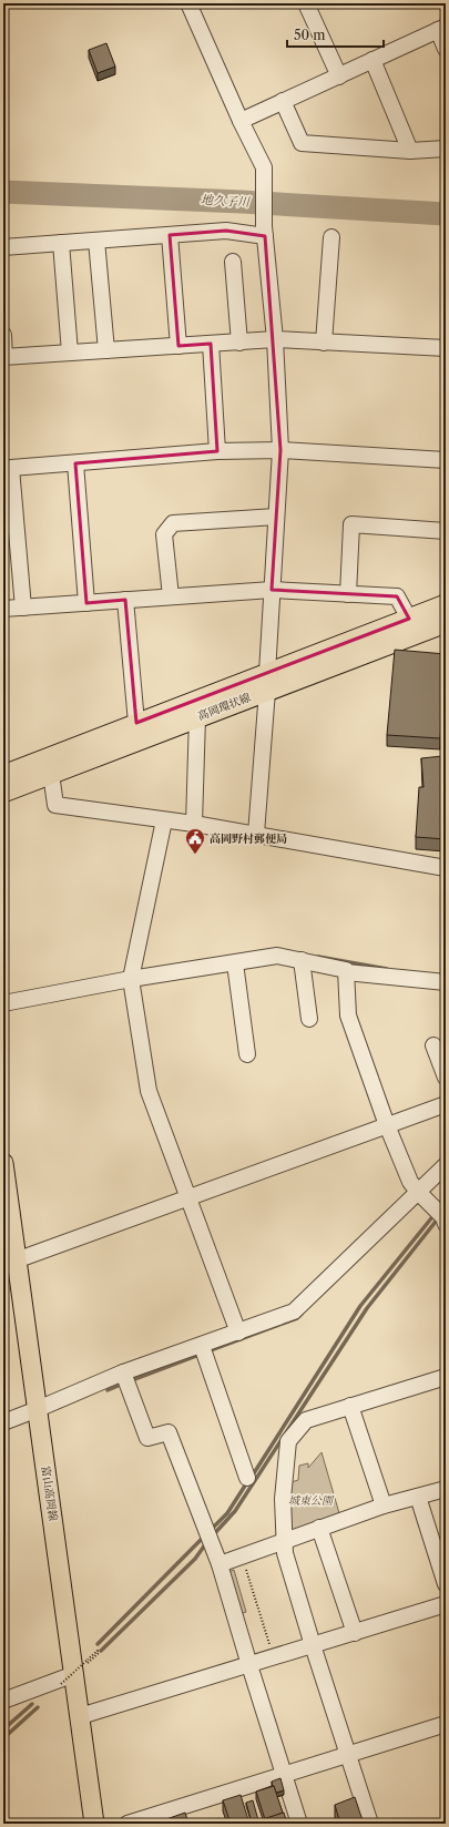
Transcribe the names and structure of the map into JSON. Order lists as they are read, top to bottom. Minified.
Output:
{"streets":{"main road":["高岡環状線","富山高岡線"]},"water":["地久子川"],"parks":["城東公園"],"places":{"public building":["高岡野村郵便局"]},"scale_bar":"50 m"}
